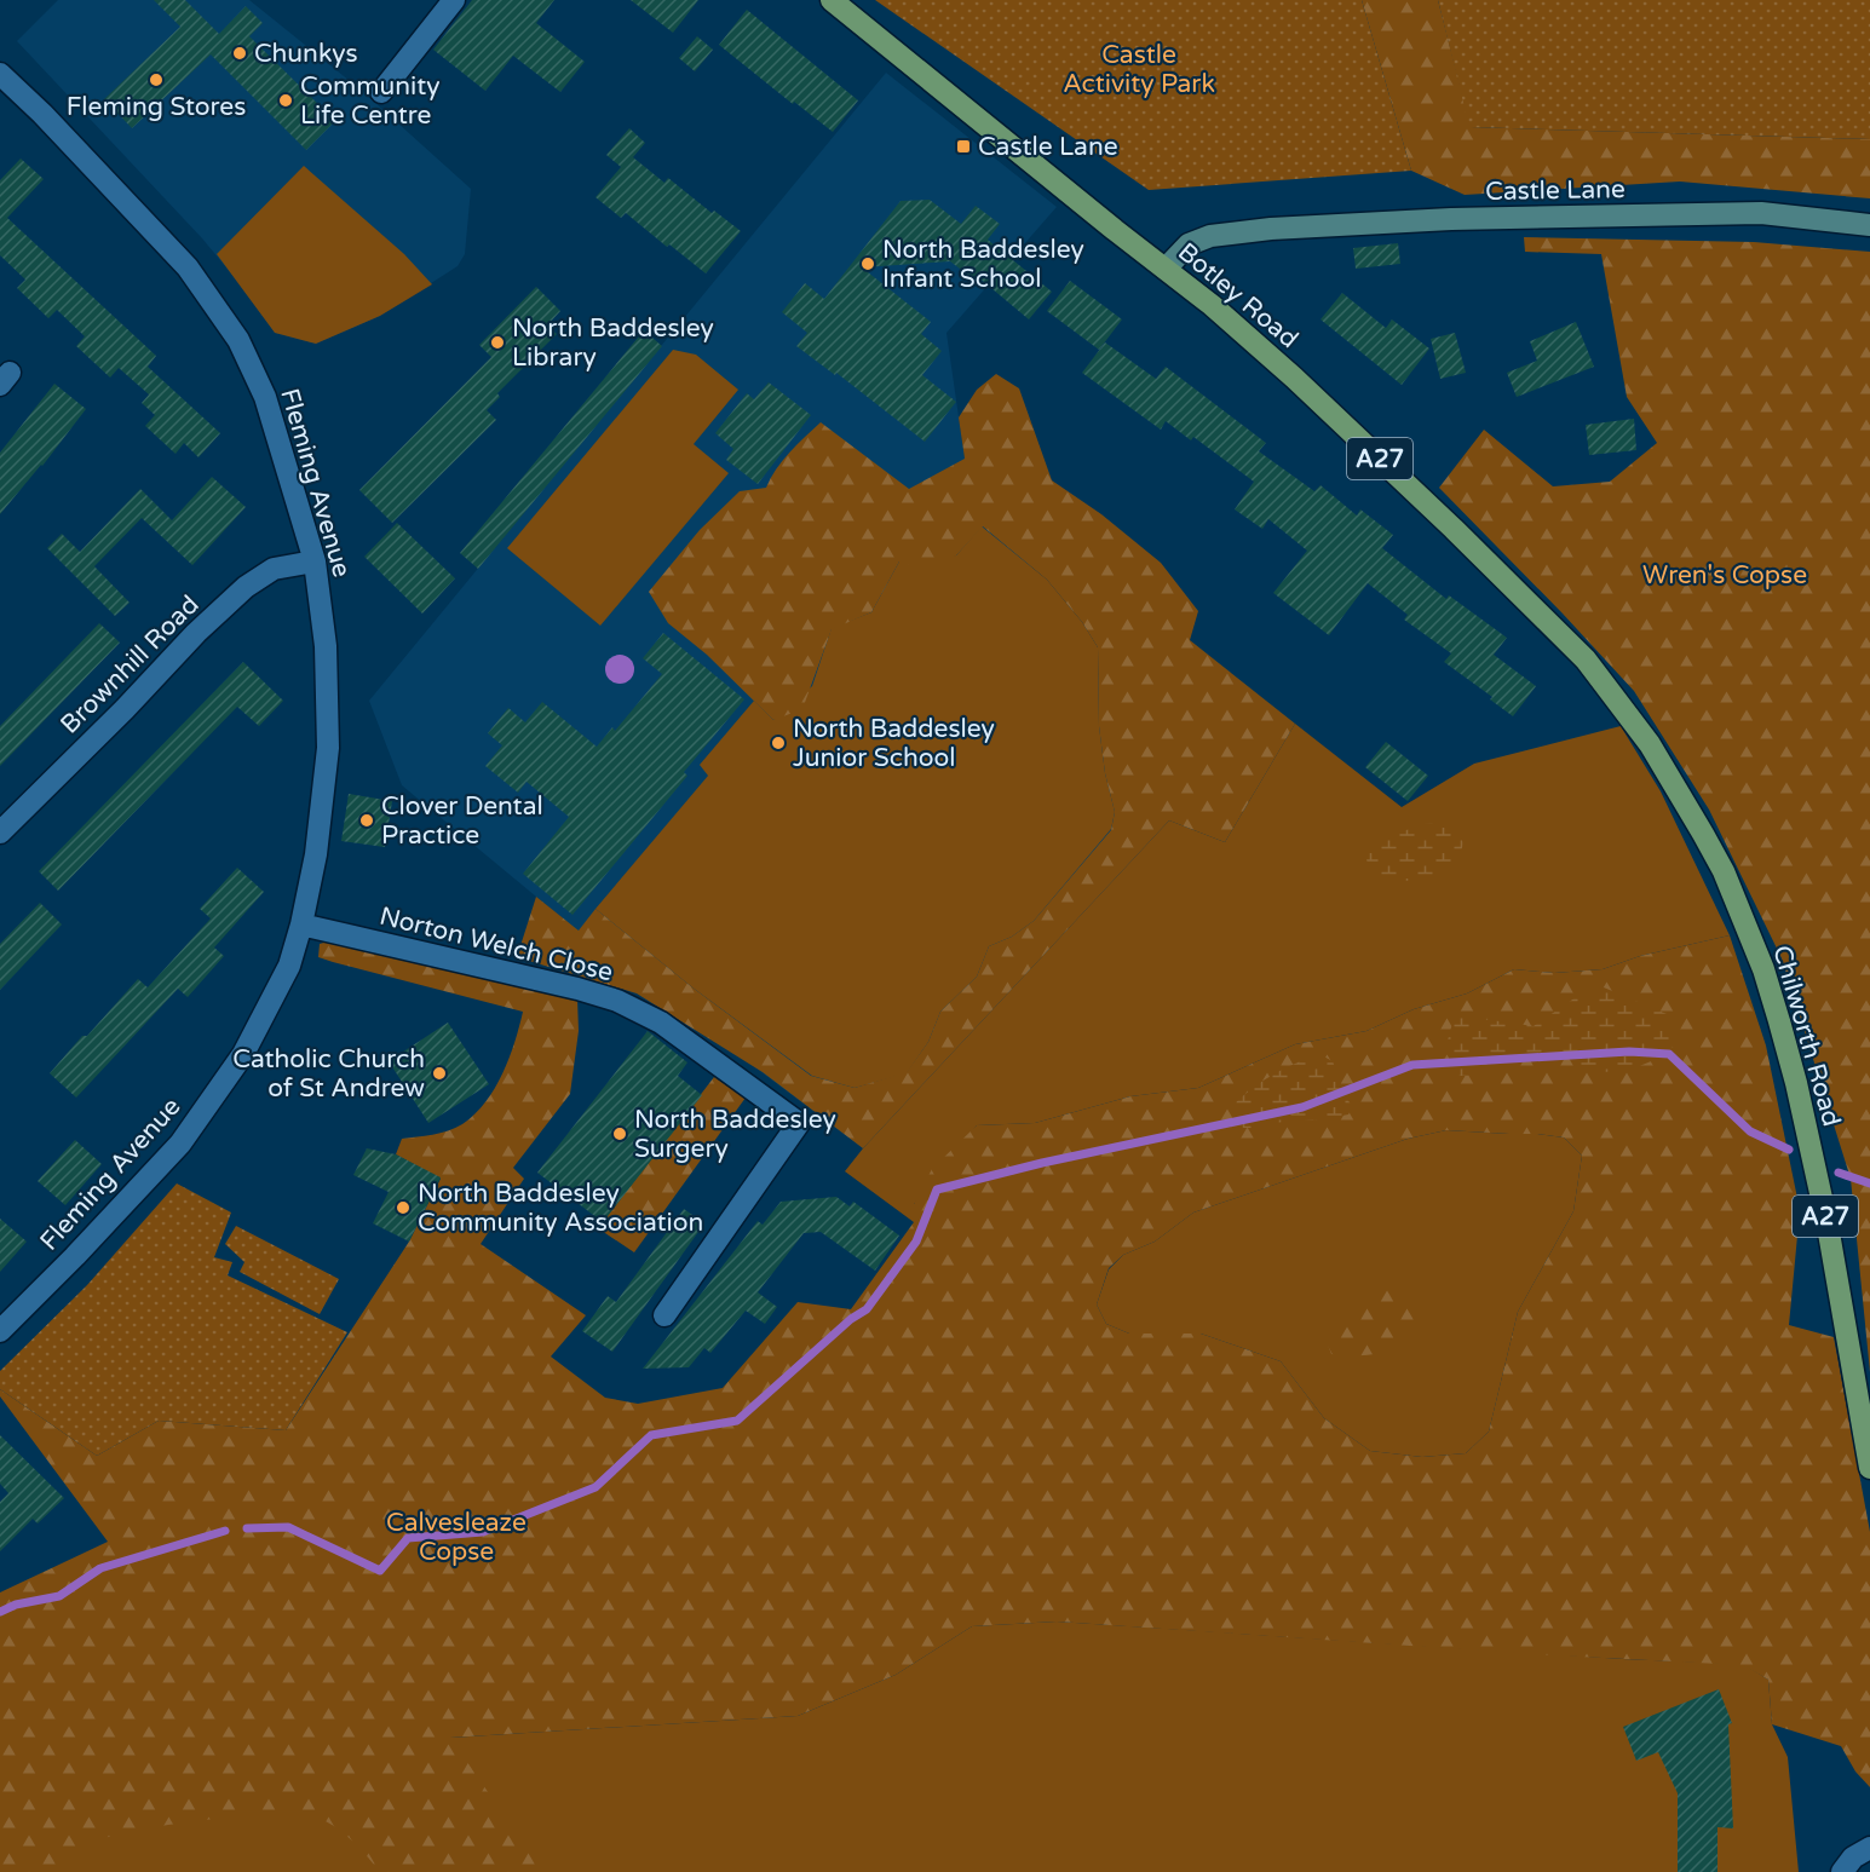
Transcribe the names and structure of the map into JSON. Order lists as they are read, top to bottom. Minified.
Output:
{"streets":{"main road":["Botley Road","A27","Chilworth Road"],"street":["Castle Lane","Fleming Avenue","Brownhill Road","Norton Welch Close"]},"crossings":[["Castle Lane","Botley Road"],["Botley Road","Chilworth Road"],["Fleming Avenue","Brownhill Road"],["Fleming Avenue","Norton Welch Close"]],"parks":["Castle Activity Park","Wren's Copse","Calvesleaze Copse"],"places":{"other":["Chunkys","Fleming Stores","Community Life Centre","North Baddesley Infant School","North Baddesley Library","North Baddesley Junior School","Clover Dental Practice","Catholic Church of St Andrew","North Baddesley Surgery","North Baddesley Community Association"],"transit":["Castle Lane"]}}
